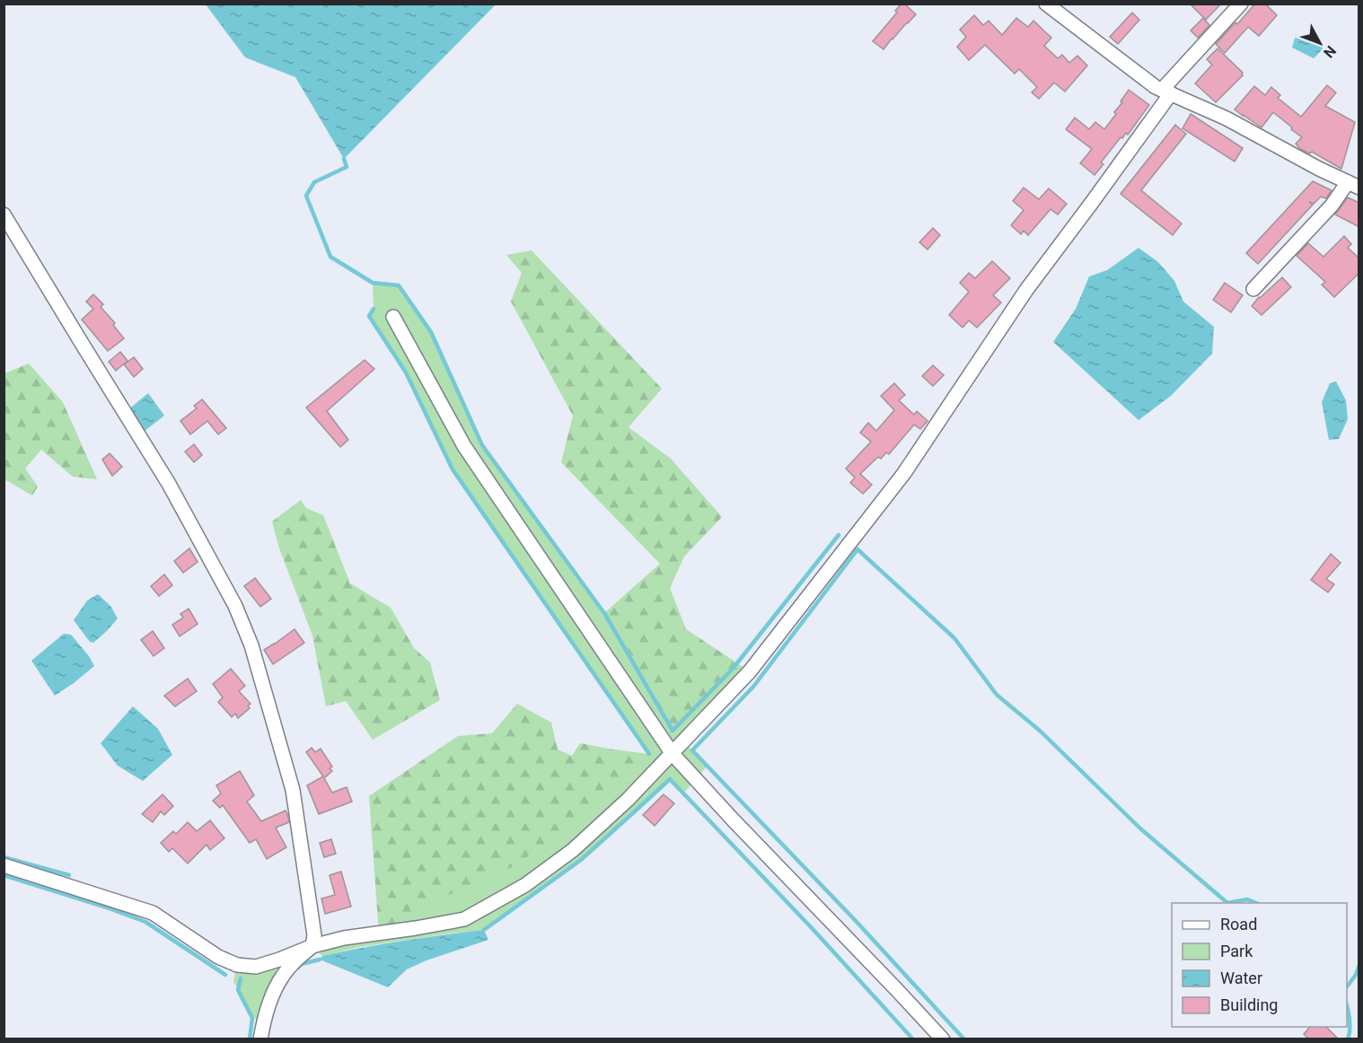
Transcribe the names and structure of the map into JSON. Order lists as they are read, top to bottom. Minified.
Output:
{"legend":["Road","Park","Water","Building"],"north":"bottom right"}
